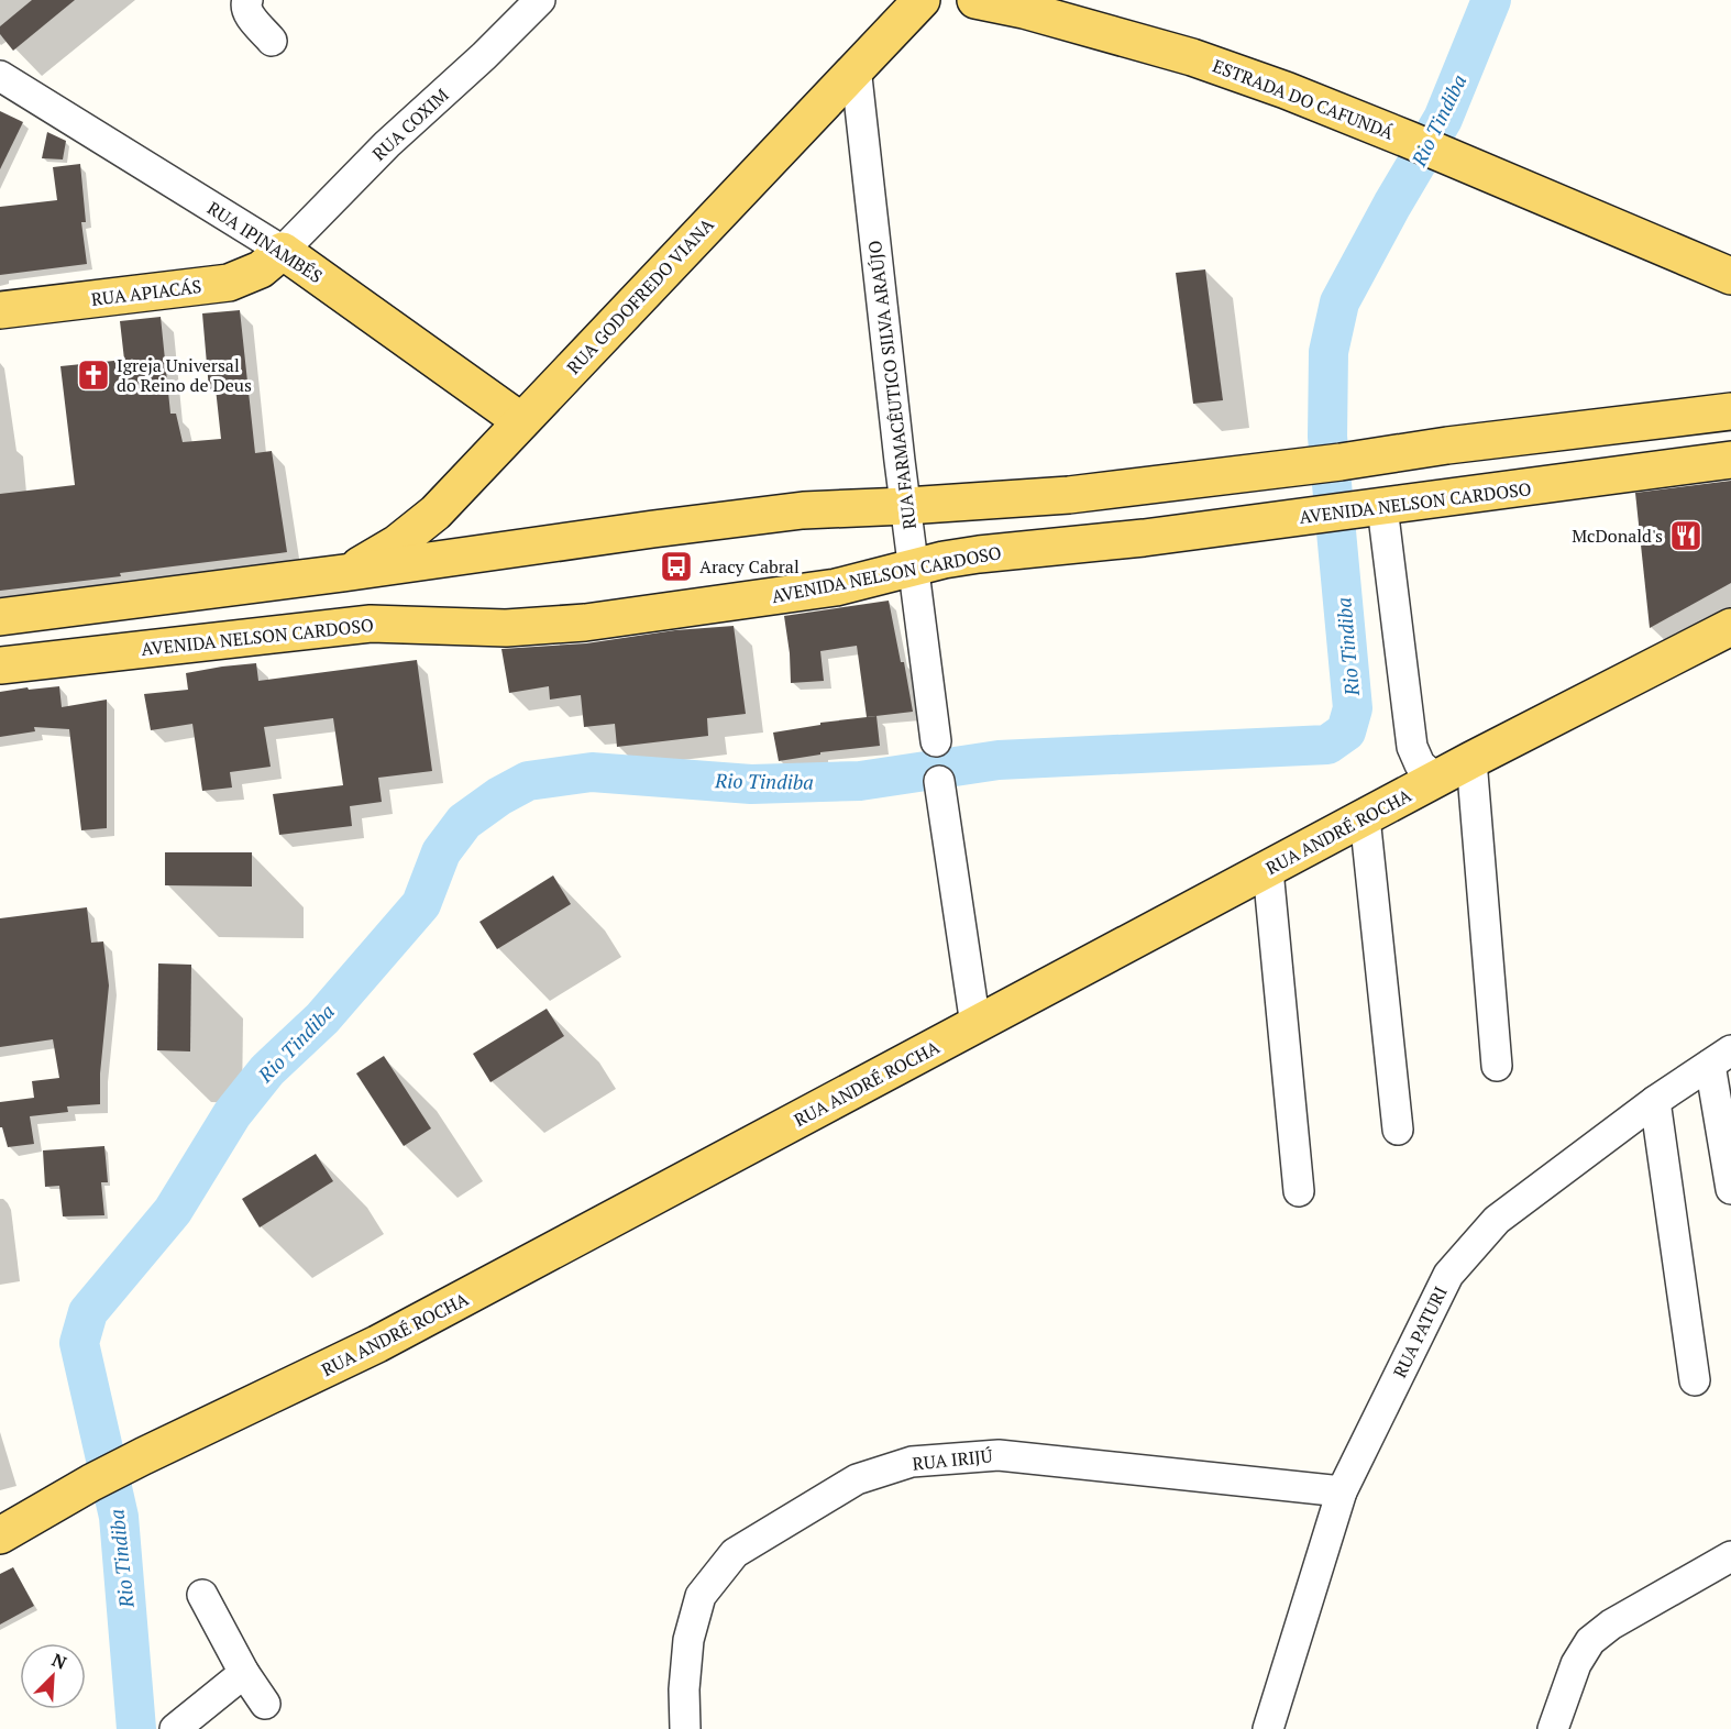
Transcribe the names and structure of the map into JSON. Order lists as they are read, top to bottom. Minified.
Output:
{"streets":{"main road":["ESTRADA DO CAFUNDÁ","RUA IPINAMBÉS","RUA APIACÁS","RUA GODOFREDO VIANA","AVENIDA NELSON CARDOSO","RUA ANDRÉ ROCHA"],"street":["RUA COXIM","RUA FARMACÊUTICO SILVA ARAÚJO","RUA PATURI","RUA IRIJÚ"]},"crossings":[["RUA COXIM","RUA IPINAMBÉS"],["RUA COXIM","RUA APIACÁS"],["RUA IPINAMBÉS","RUA APIACÁS"],["RUA IPINAMBÉS","RUA GODOFREDO VIANA"],["RUA GODOFREDO VIANA","RUA FARMACÊUTICO SILVA ARAÚJO"],["RUA FARMACÊUTICO SILVA ARAÚJO","AVENIDA NELSON CARDOSO"],["RUA PATURI","RUA IRIJÚ"]],"water":["Rio Tindiba"],"places":{"church":["Igreja Universal do Reino de Deus"],"restaurant":["McDonald's"],"bus stop":["Aracy Cabral"]},"north":"top right"}
